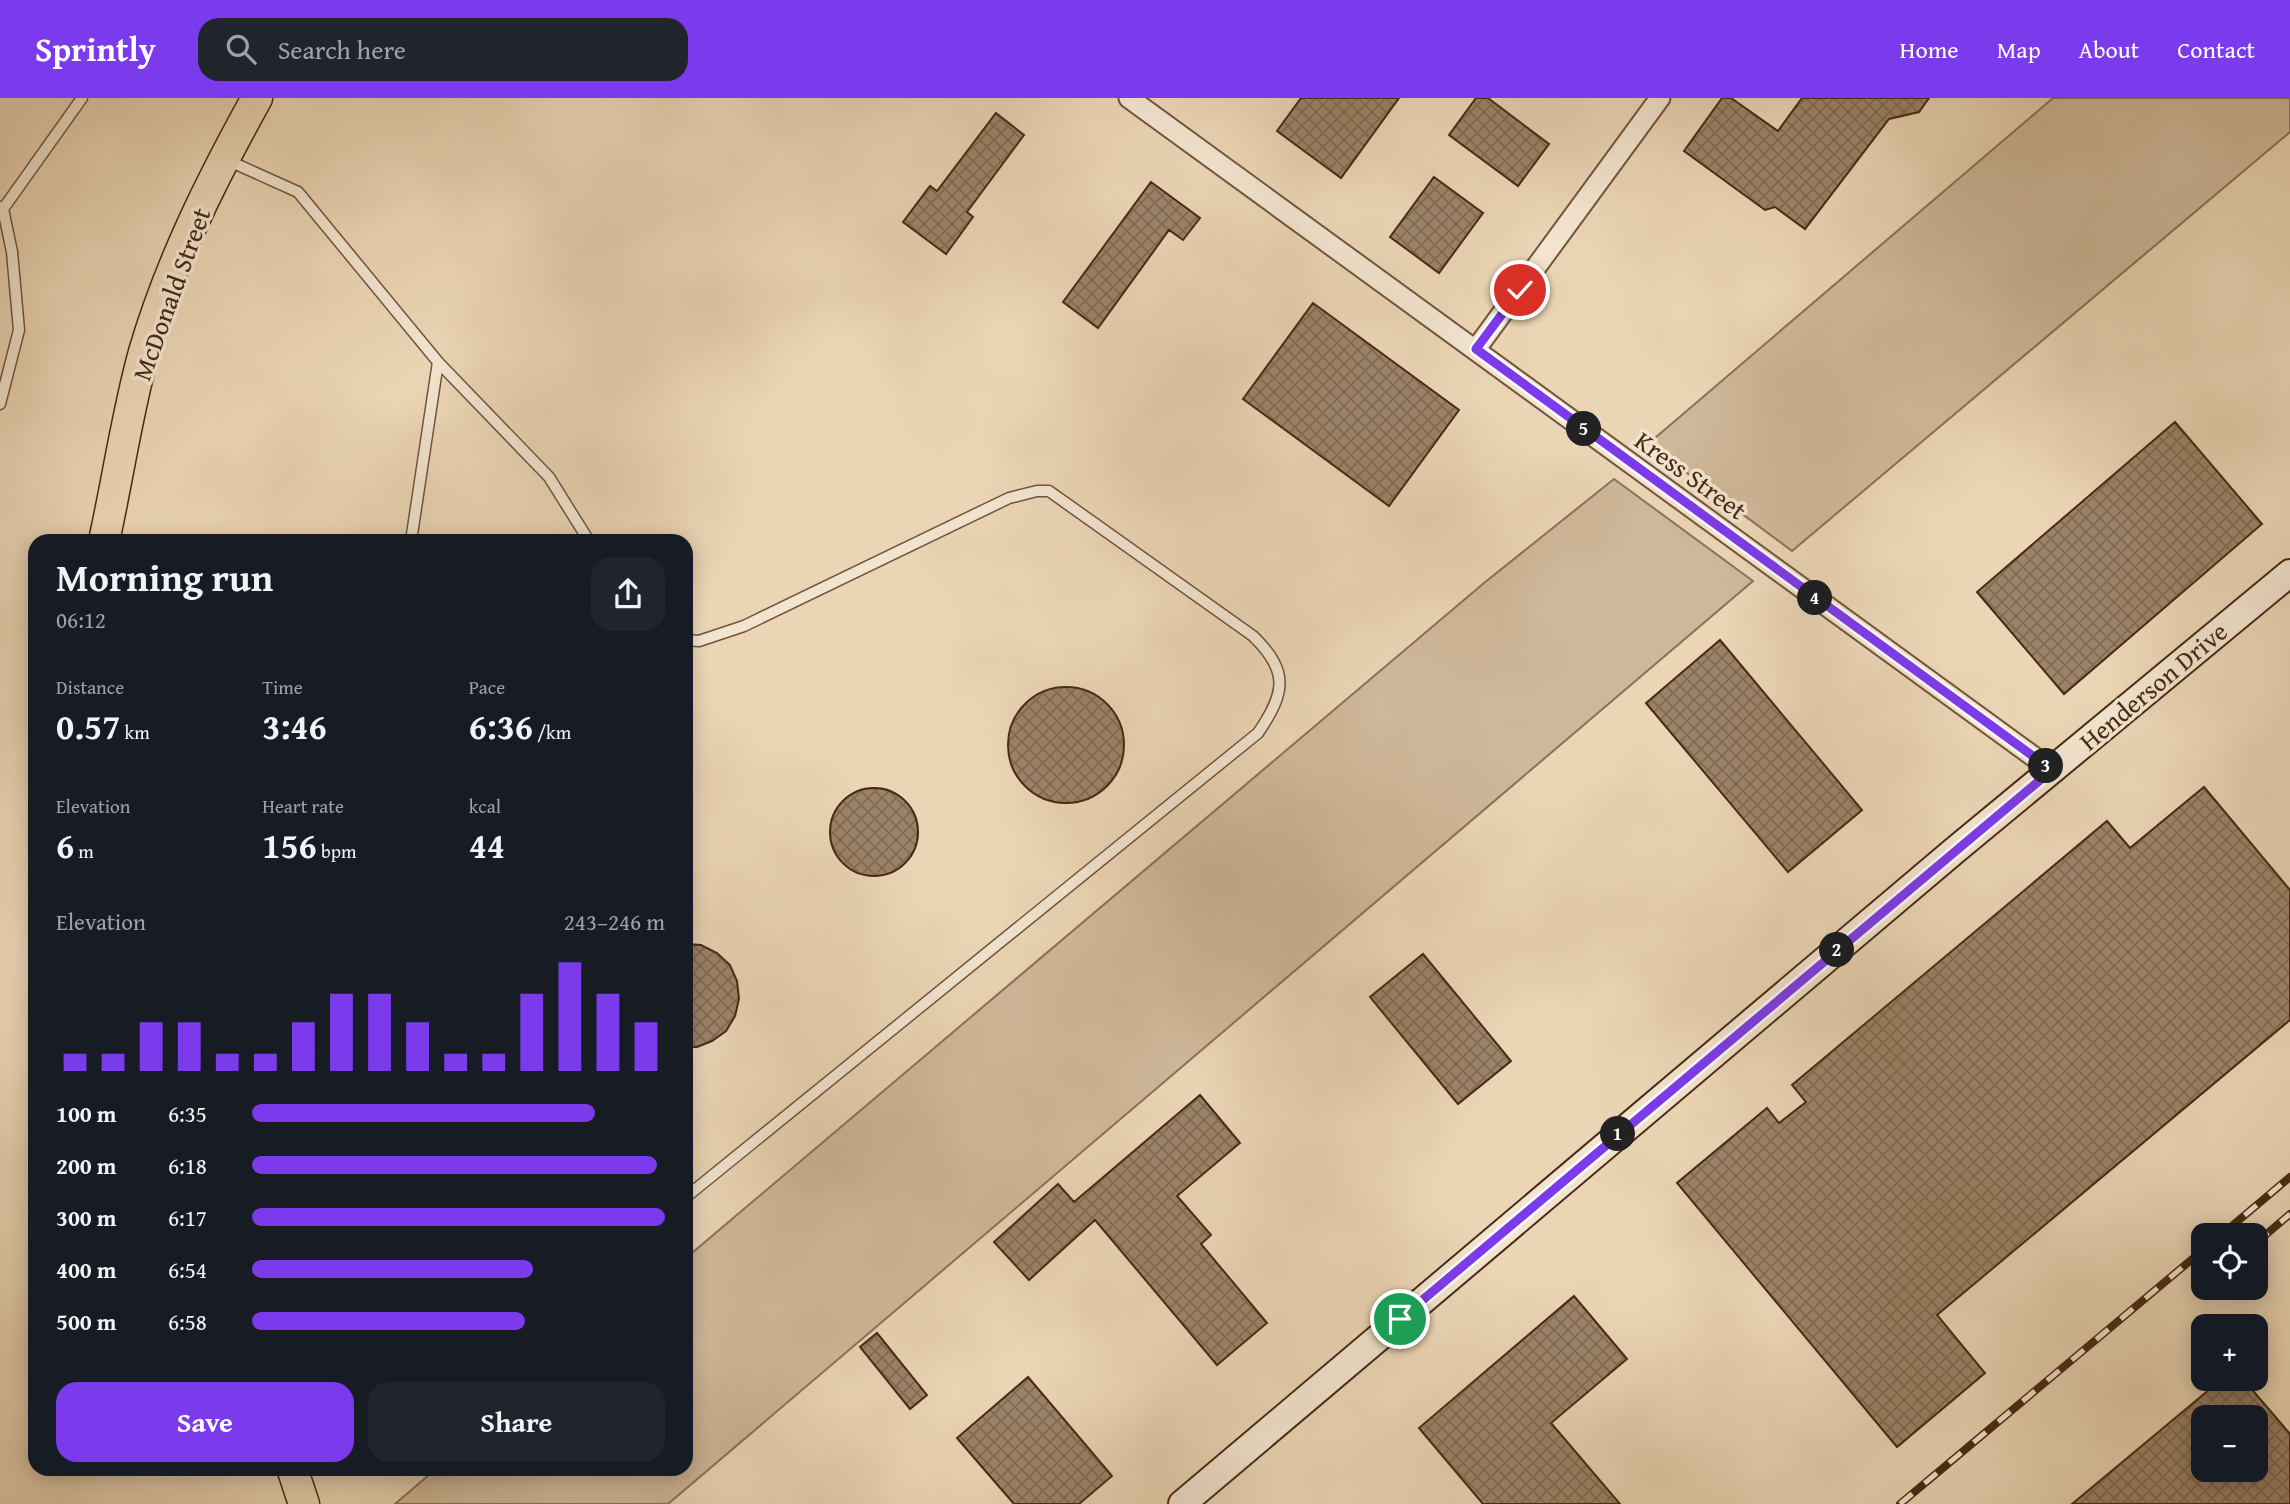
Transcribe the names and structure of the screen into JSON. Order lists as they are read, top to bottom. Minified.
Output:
{"streets":{"main road":["McDonald Street"],"street":["Kress Street","Henderson Drive"]},"crossings":[["Kress Street","Henderson Drive"]],"page":{"header":"Sprintly","search":"Search here","nav":["Home","Map","About","Contact"],"pins":["5","4","3","2","1"],"heading":["Morning run","06:12"],"stats":[["Distance","0.57 km"],["Time","3:46"],["Pace","6:36 /km"],["Elevation","6 m"],["Heart rate","156 bpm"],["kcal","44"]],"chart":["Elevation","243–246 m"],"list":[{"name":"100 m","note":"6:35"},{"name":"200 m","note":"6:18"},{"name":"300 m","note":"6:17"},{"name":"400 m","note":"6:54"},{"name":"500 m","note":"6:58"}],"map_buttons":["+","−"],"buttons":["Save","Share"]}}
